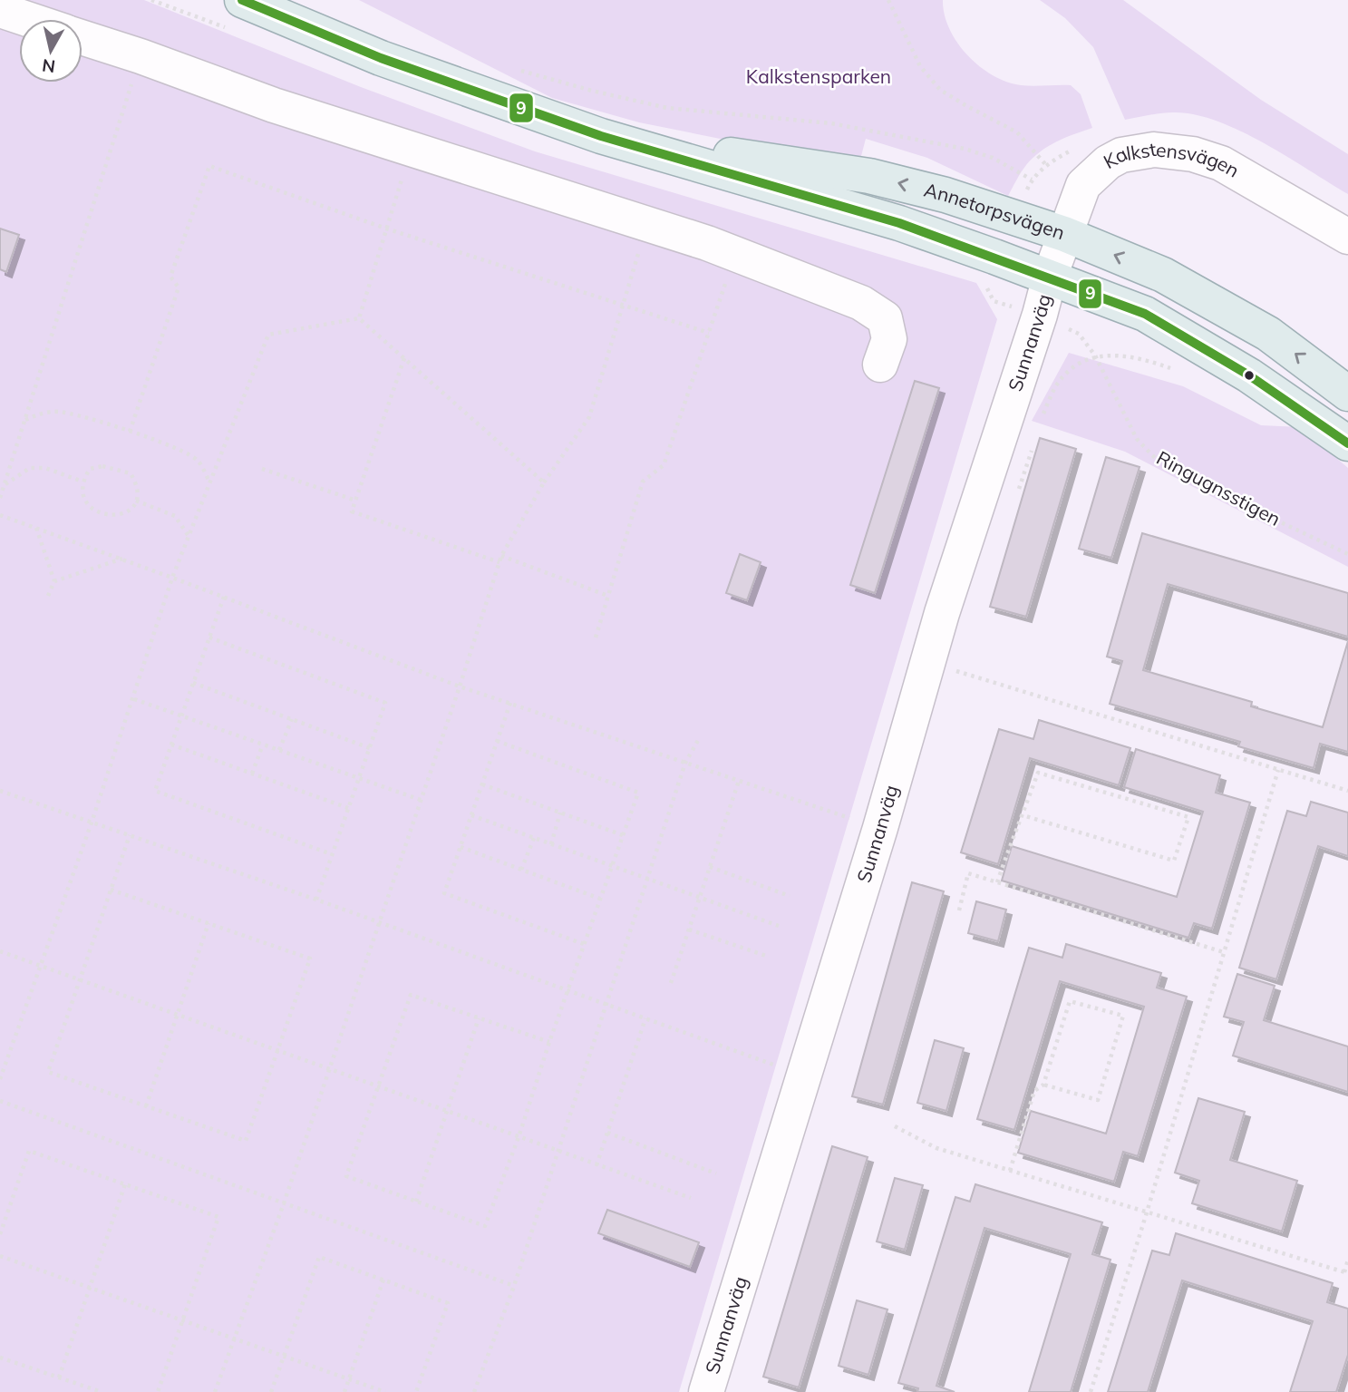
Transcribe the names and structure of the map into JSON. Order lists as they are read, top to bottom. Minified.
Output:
{"streets":{"main road":["Annetorpsvägen"],"street":["Kalkstensvägen","Sunnanväg"],"path":["Ringugnsstigen"]},"crossings":[["Kalkstensvägen","Annetorpsvägen"],["Kalkstensvägen","Sunnanväg"],["Annetorpsvägen","Sunnanväg"],["Sunnanväg","Ringugnsstigen"]],"parks":["Kalkstensparken"],"lines":["transit line 9"],"north":"bottom"}
